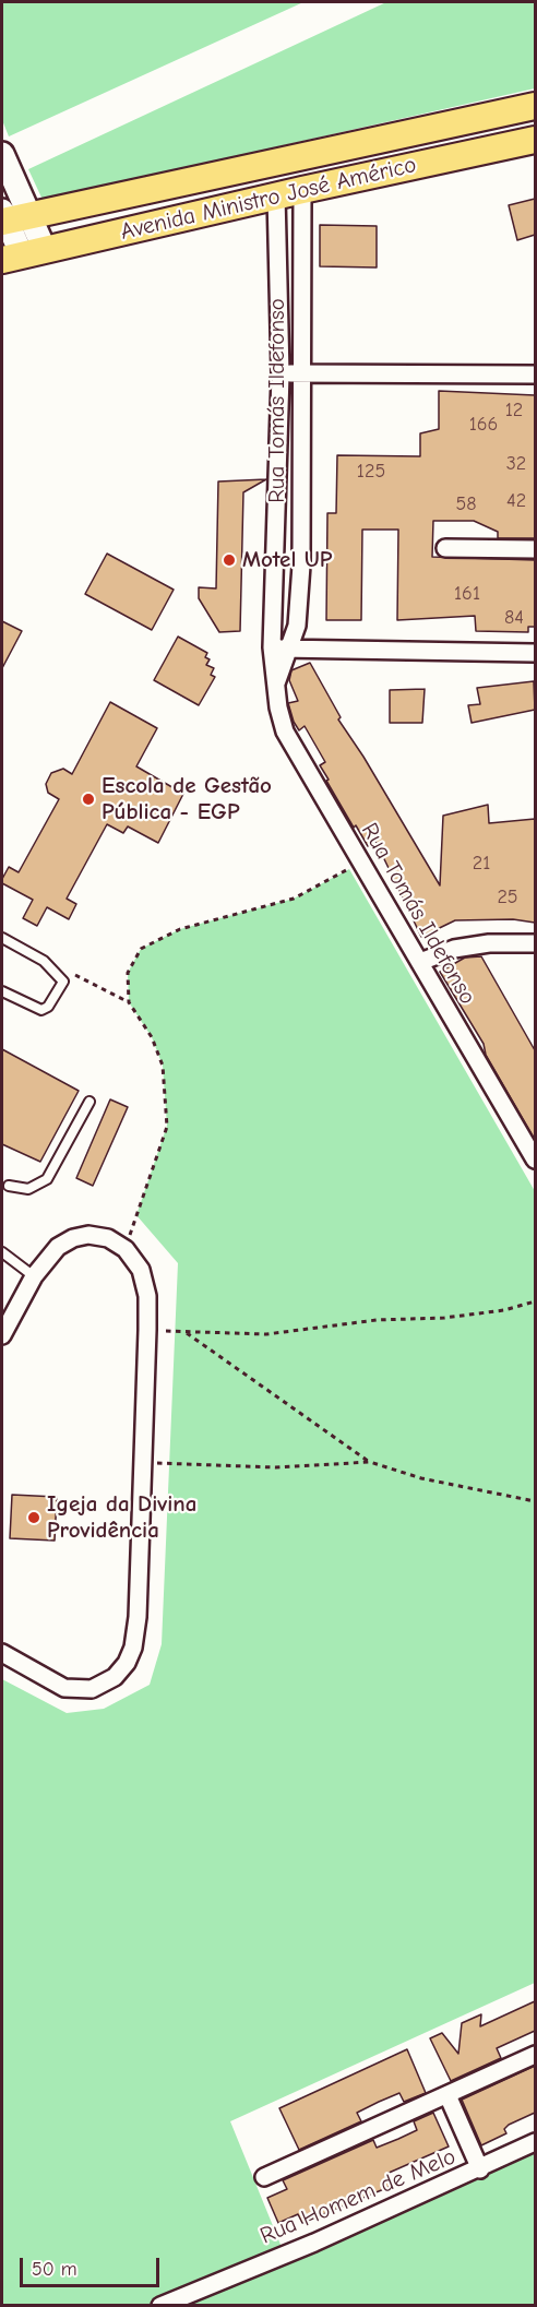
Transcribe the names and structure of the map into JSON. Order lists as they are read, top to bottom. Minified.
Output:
{"streets":{"main road":["Avenida Ministro José Américo"],"street":["Rua Tomás Ildefonso","Rua Homem de Melo"]},"crossings":[["Avenida Ministro José Américo","Rua Tomás Ildefonso"]],"places":["Motel UP","Escola de Gestão Pública - EGP","Igeja da Divina Providência"],"house_numbers":["12","166","32","125","42","58","161","84","21","25"],"scale_bar":"50 m"}
